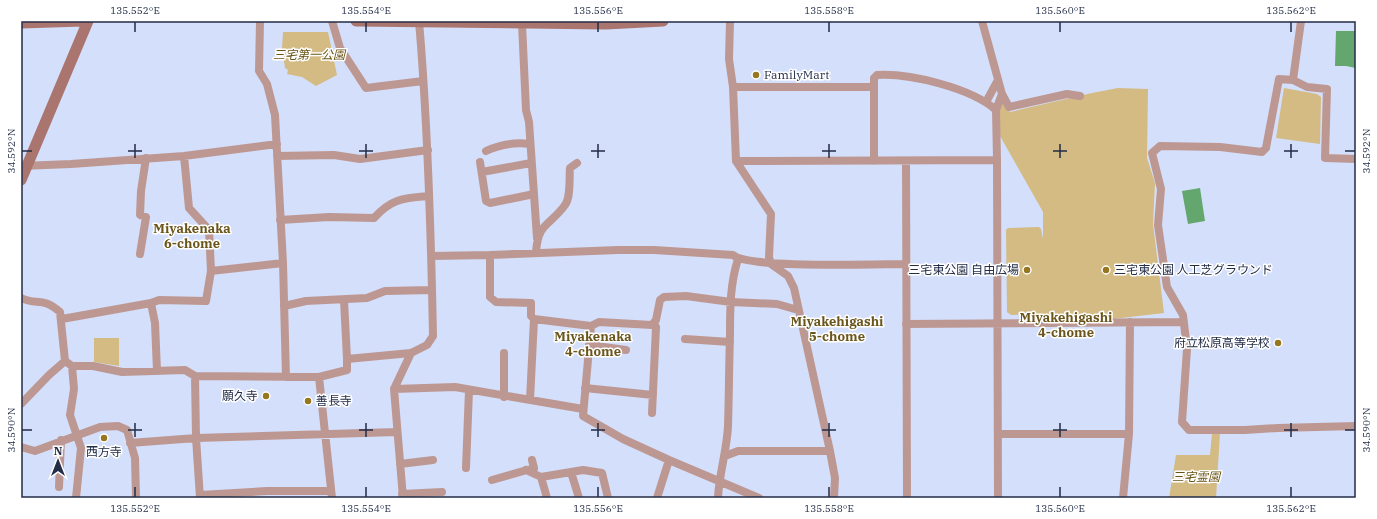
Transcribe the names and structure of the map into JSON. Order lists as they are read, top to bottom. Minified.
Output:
{"districts":["Miyakenaka 6-chome","Miyakehigashi 4-chome","Miyakehigashi 5-chome","Miyakenaka 4-chome"],"parks":["三宅第一公園","三宅霊園"],"places":["FamilyMart","三宅東公園 自由広場","三宅東公園 人工芝グラウンド","府立松原高等学校","願久寺","善長寺","西方寺"],"north":"top","coordinates":["135.552°E","135.554°E","135.556°E","135.558°E","135.560°E","135.562°E","34.592°N","34.590°N"]}
